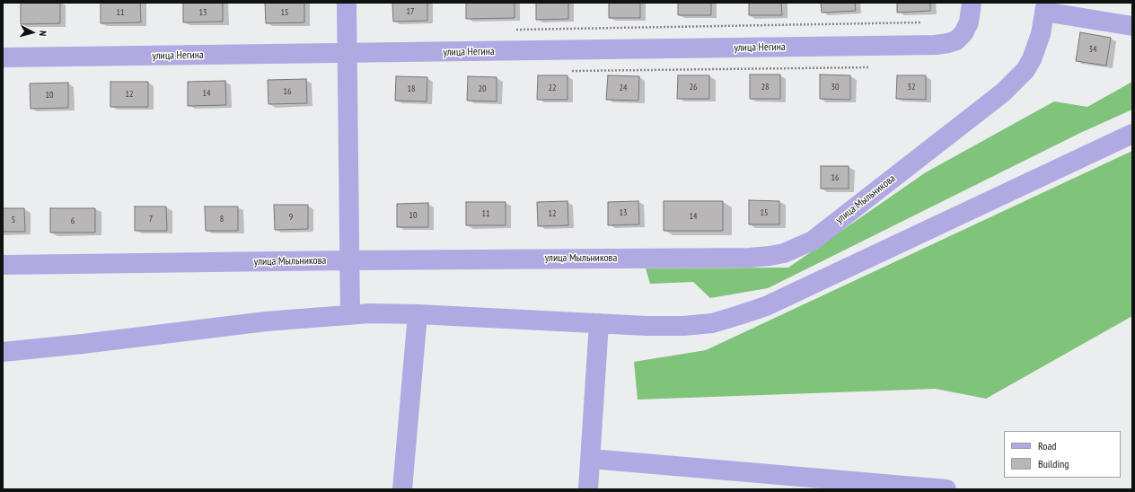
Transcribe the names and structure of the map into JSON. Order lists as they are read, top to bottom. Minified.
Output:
{"streets":{"street":["улица Негина","улица Мыльникова"]},"house_numbers":["17","11","13","15","34","26","28","30","32","22","24","18","20","16","14","12","10","16","13","15","11","12","10","14","9","7","8","5","6"],"legend":["Road","Building"],"north":"right"}
